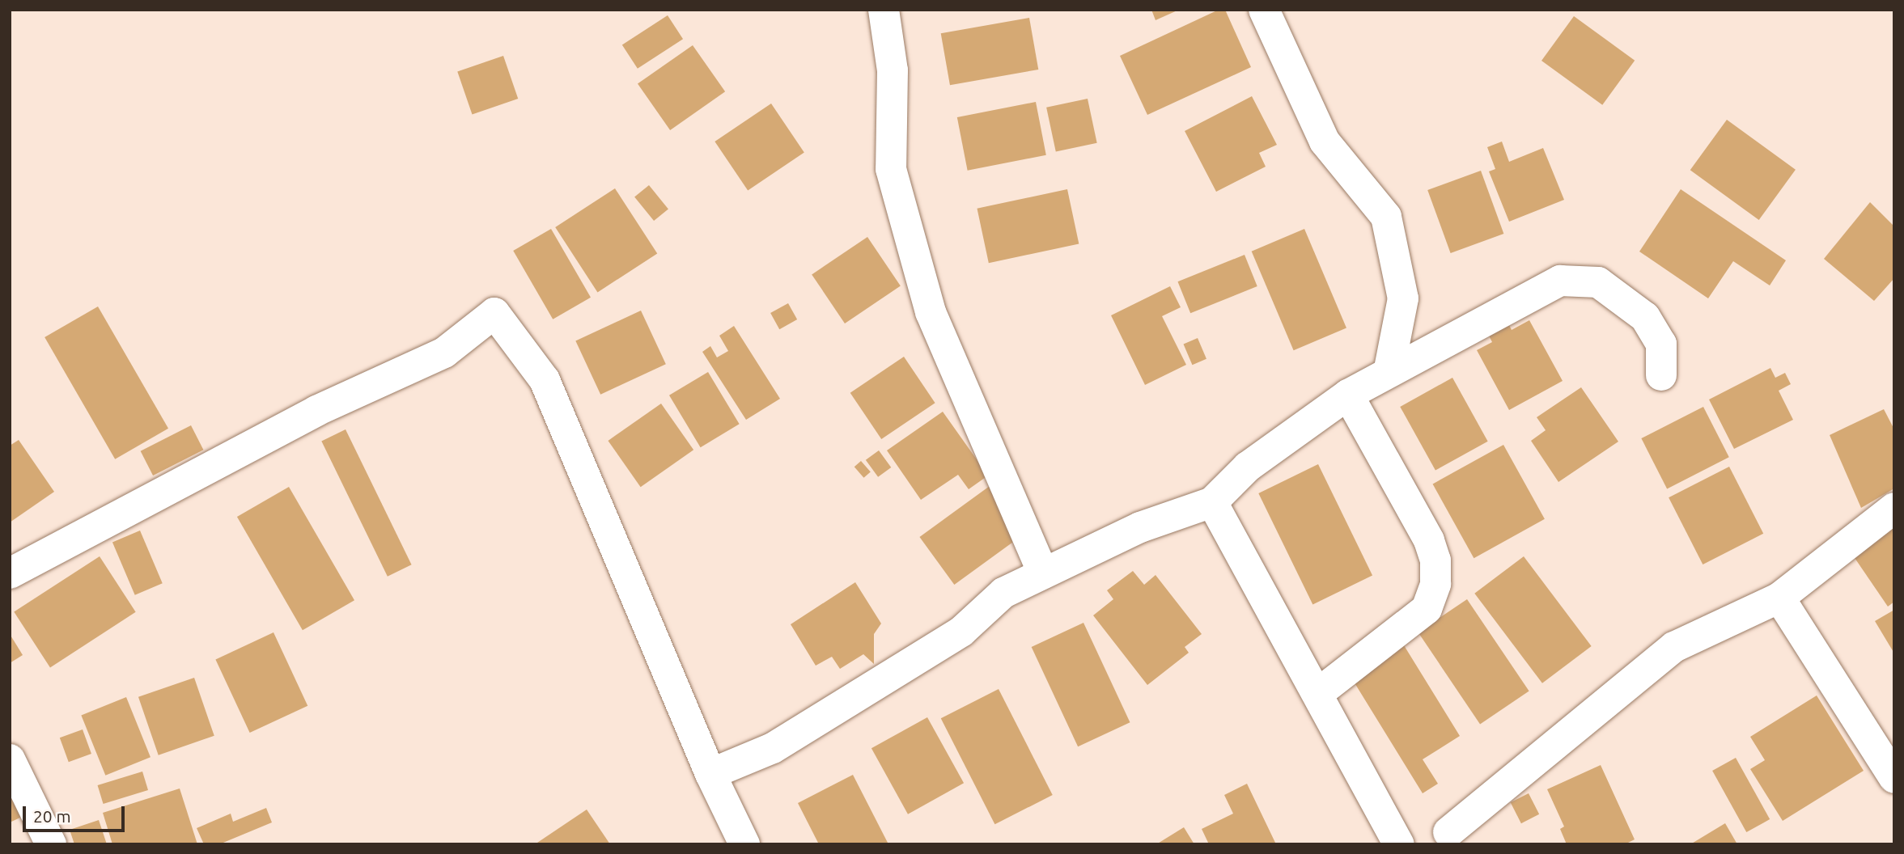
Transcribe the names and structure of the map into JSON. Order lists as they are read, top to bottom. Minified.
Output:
{"scale_bar":"20 m"}
